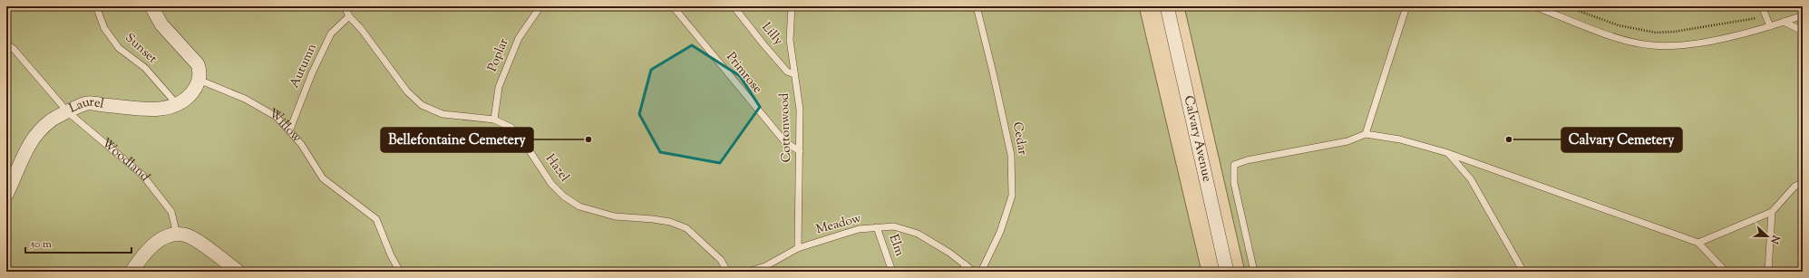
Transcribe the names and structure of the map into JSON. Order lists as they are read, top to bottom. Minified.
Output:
{"streets":{"street":["Laurel","Calvary Avenue"],"lane":["Lilly","Sunset","Poplar","Autumn","Primrose","Willow","Cottonwood","Cedar","Woodland","Hazel","Meadow","Elm"]},"crossings":[["Lilly","Cottonwood"],["Sunset","Laurel"],["Poplar","Hazel"],["Autumn","Willow"],["Autumn","Hazel"],["Primrose","Cottonwood"],["Laurel","Willow"],["Laurel","Woodland"],["Cottonwood","Meadow"],["Meadow","Elm"]],"places":["Bellefontaine Cemetery","Calvary Cemetery"],"scale_bar":"50 m","north":"right"}
